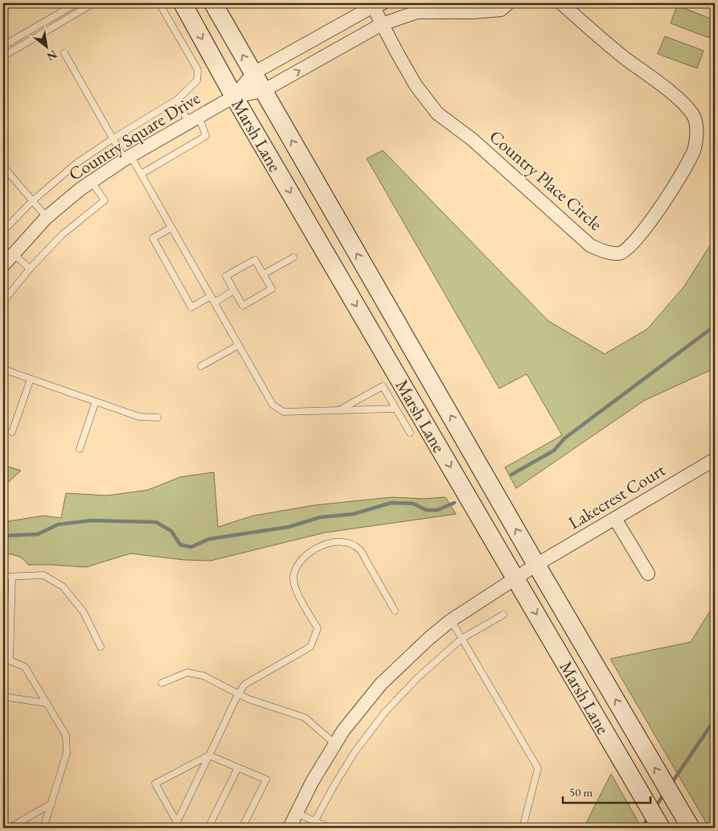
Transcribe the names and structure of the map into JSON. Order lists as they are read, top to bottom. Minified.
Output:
{"streets":{"main road":["Marsh Lane"],"street":["Country Square Drive","Country Place Circle","Lakecrest Court"]},"crossings":[["Marsh Lane","Country Square Drive"],["Marsh Lane","Lakecrest Court"],["Country Square Drive","Country Place Circle"]],"scale_bar":"50 m","north":"bottom right"}
